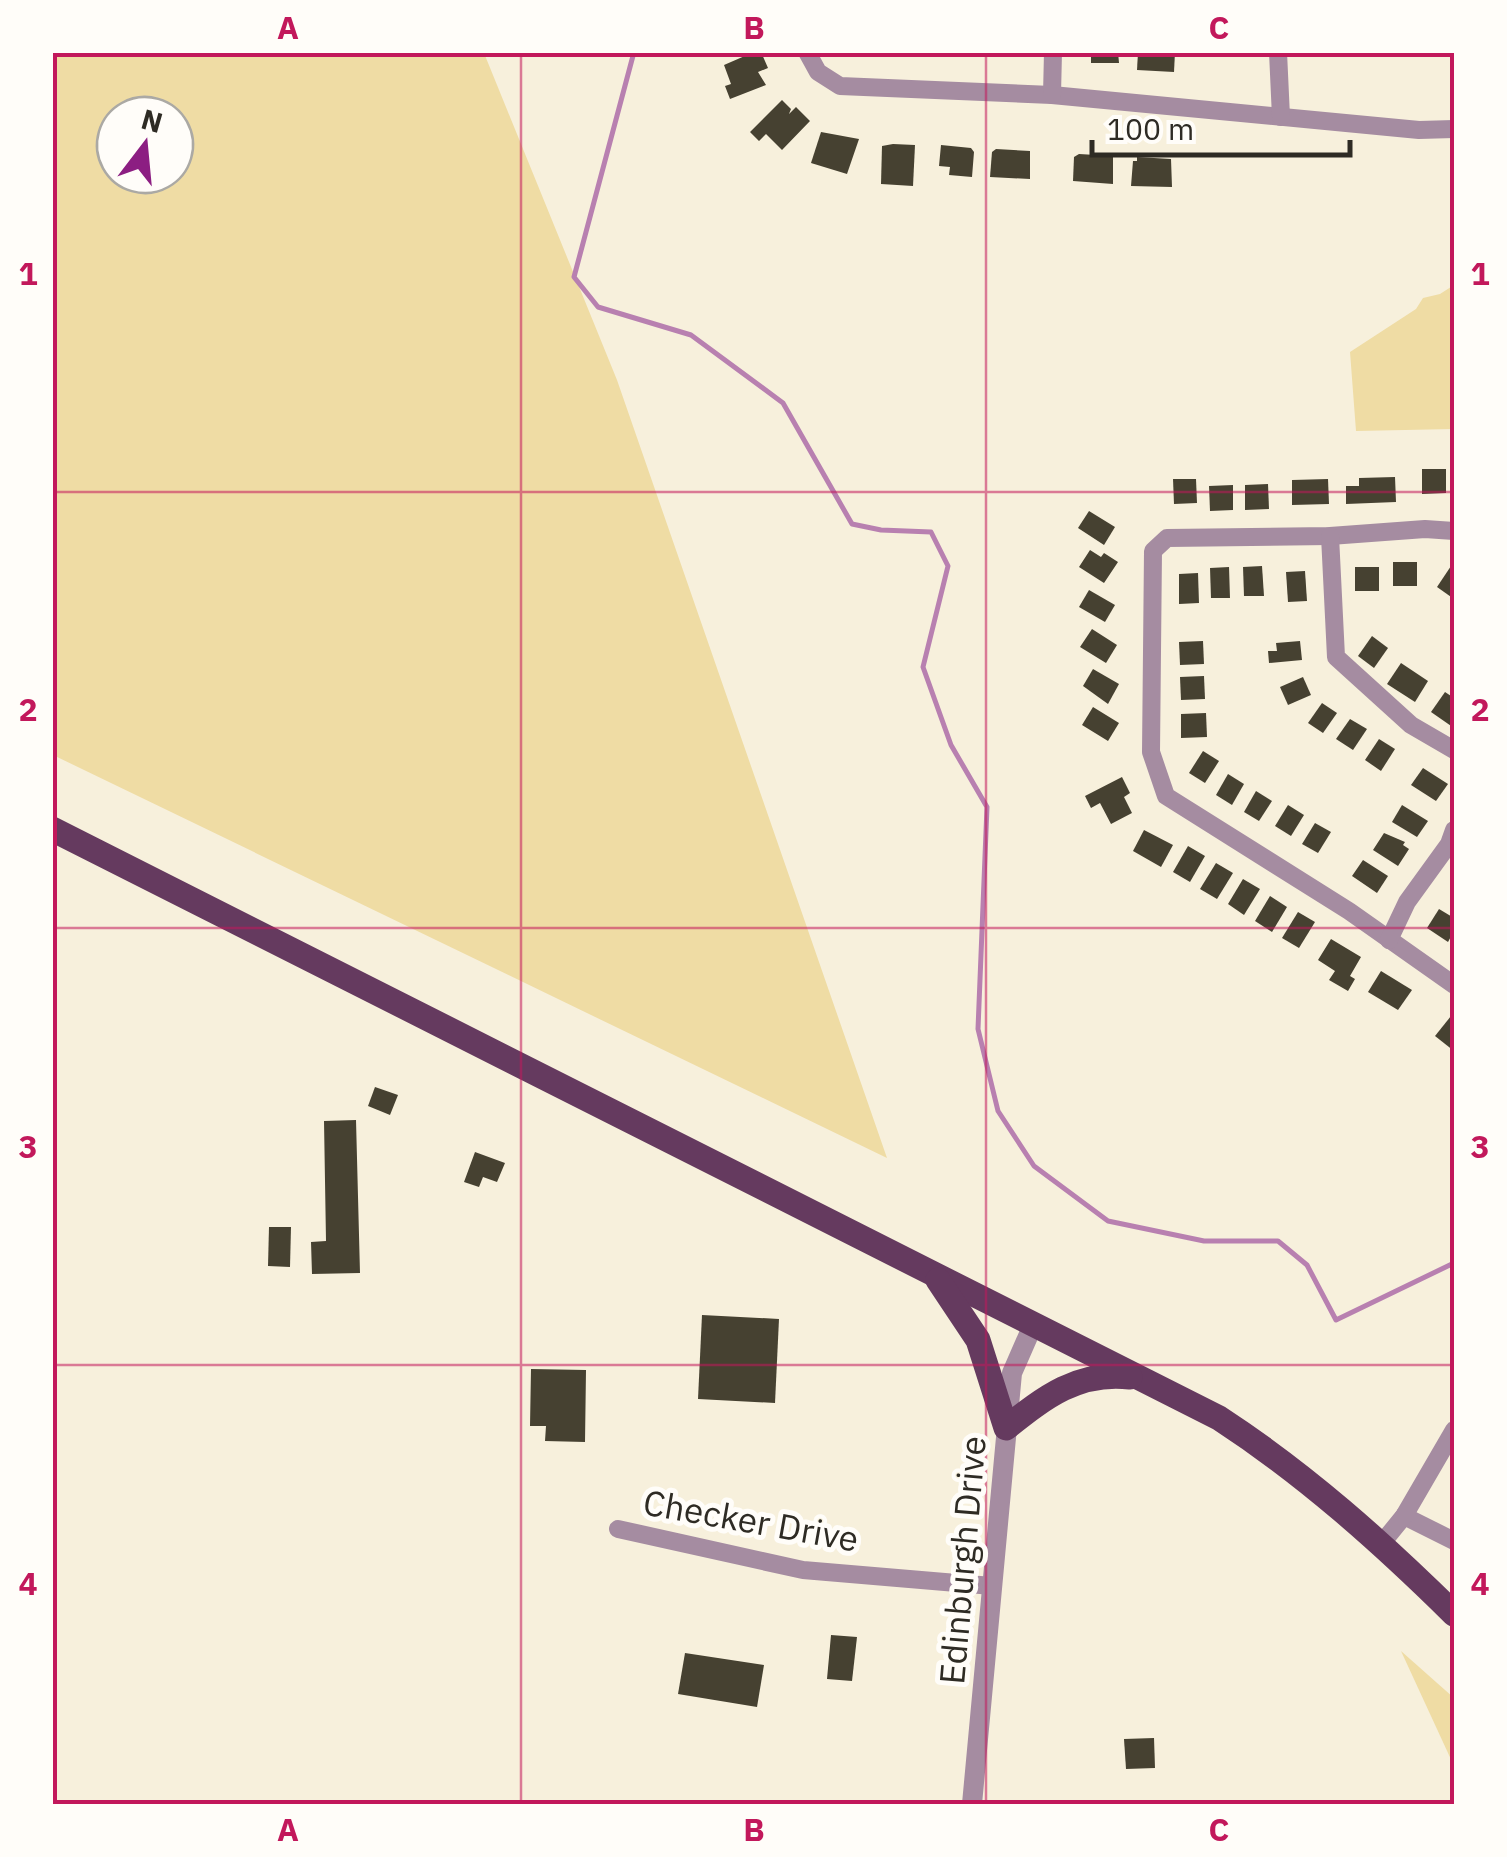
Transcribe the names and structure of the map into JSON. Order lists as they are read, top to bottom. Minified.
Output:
{"streets":{"street":["Checker Drive","Edinburgh Drive"]},"crossings":[["Checker Drive","Edinburgh Drive"]],"scale_bar":"100 m","north":"top","grid":{"columns":["A","B","C"],"rows":["1","2","3","4"]}}
